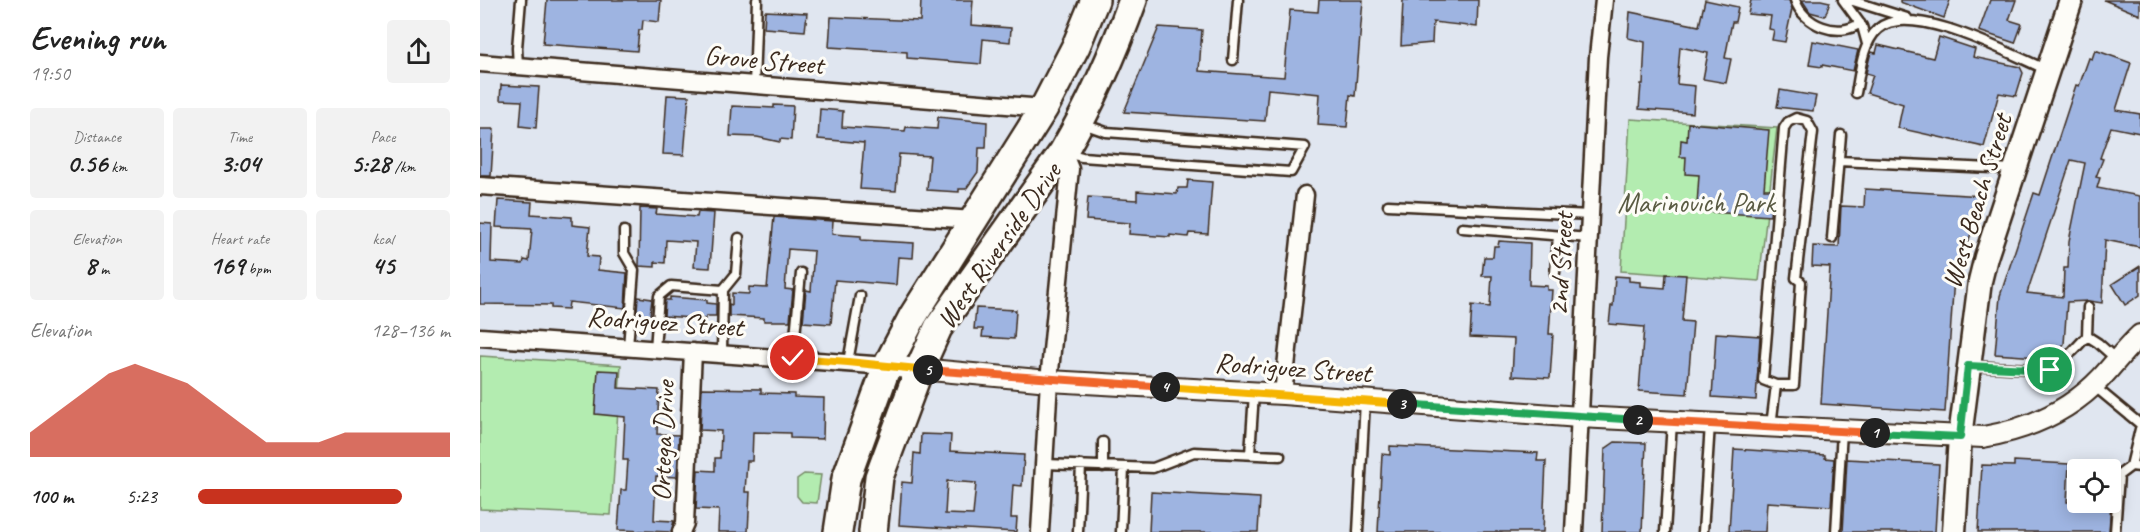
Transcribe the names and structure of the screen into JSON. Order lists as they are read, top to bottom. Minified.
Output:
{"streets":{"highway":["West Riverside Drive"],"main road":["West Beach Street"],"street":["Grove Street","2nd Street","Rodriguez Street","Ortega Drive"]},"crossings":[["Grove Street","West Riverside Drive"],["West Beach Street","Rodriguez Street"],["West Riverside Drive","Rodriguez Street"],["2nd Street","Rodriguez Street"],["Rodriguez Street","Ortega Drive"]],"parks":["Marinovich Park"],"page":{"heading":["Evening run","19:50"],"stats":[["Distance","0.56 km"],["Time","3:04"],["Pace","5:28 /km"],["Elevation","8 m"],["Heart rate","169 bpm"],["kcal","45"]],"chart":["Elevation","128–136 m"],"pins":["5","4","3","2","1"],"list":[{"name":"100 m","note":"5:23"}]}}
